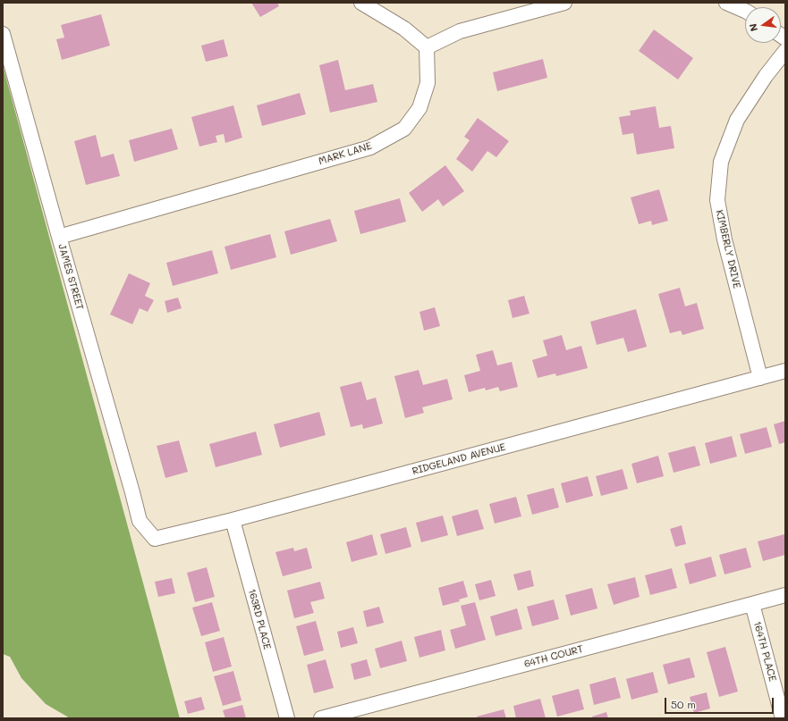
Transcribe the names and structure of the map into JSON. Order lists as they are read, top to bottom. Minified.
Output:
{"streets":{"street":["MARK LANE","KIMBERLY DRIVE","JAMES STREET","RIDGELAND AVENUE","163RD PLACE","164TH PLACE","64TH COURT"]},"crossings":[["MARK LANE","JAMES STREET"],["KIMBERLY DRIVE","RIDGELAND AVENUE"],["JAMES STREET","RIDGELAND AVENUE"],["RIDGELAND AVENUE","163RD PLACE"],["164TH PLACE","64TH COURT"]],"scale_bar":"50 m","north":"left"}
